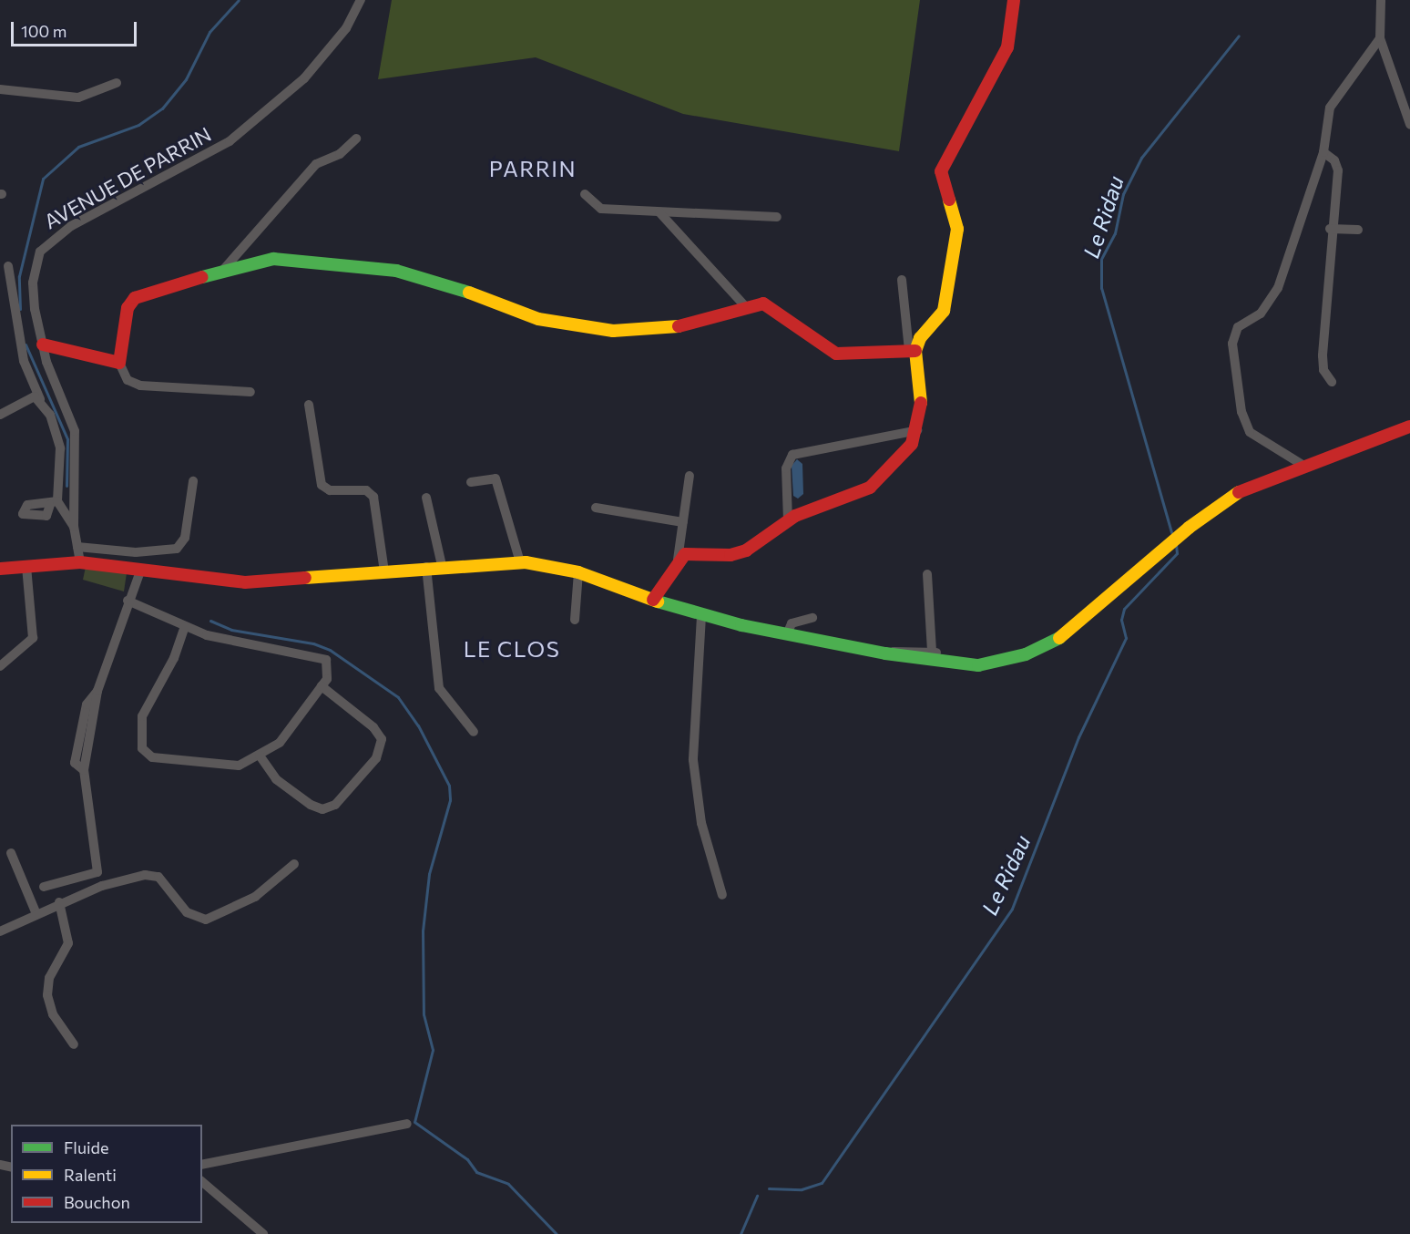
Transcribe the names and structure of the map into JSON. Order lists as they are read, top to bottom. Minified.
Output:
{"streets":{"street":["AVENUE DE PARRIN"]},"districts":["PARRIN","LE CLOS"],"water":["Le Ridau"],"legend":["Fluide","Ralenti","Bouchon"],"scale_bar":"100 m"}
